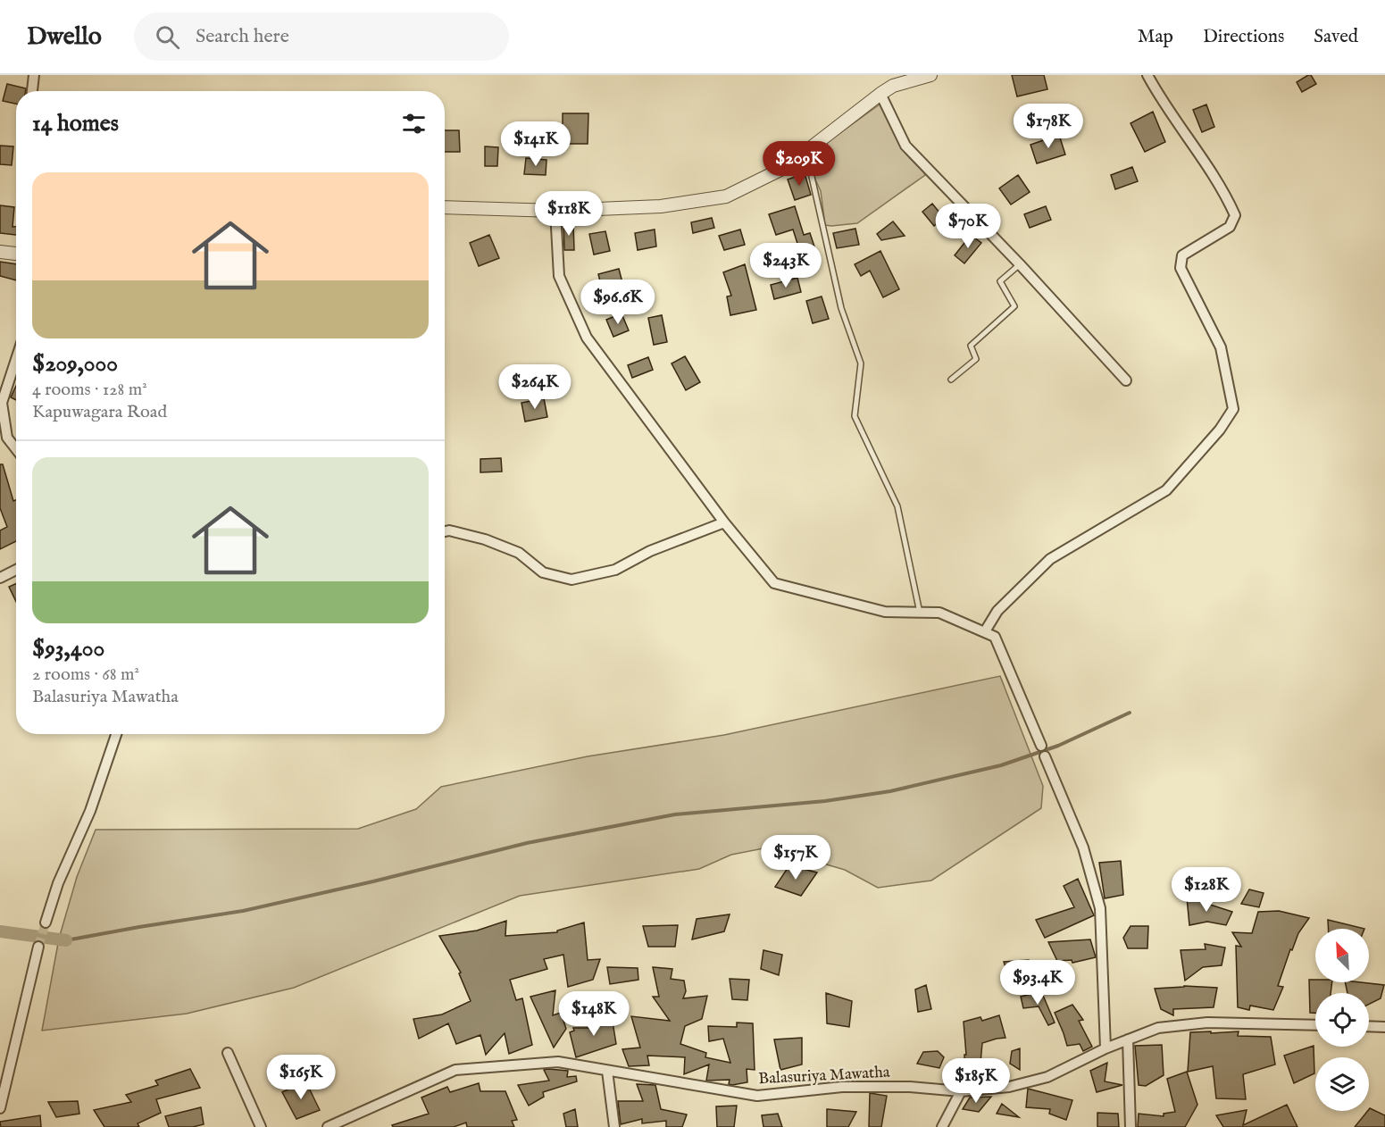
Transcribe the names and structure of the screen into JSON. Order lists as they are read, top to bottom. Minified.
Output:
{"streets":{"street":["Balasuriya Mawatha"]},"north":"top left","page":{"header":"Dwello","search":"Search here","nav":["Map","Directions","Saved"],"heading":"14 homes","price":["$178K","$141K","$209K","$118K","$70K","$243K","$96.6K","$264K","$157K","$128K","$93.4K","$148K","$165K","$185K"],"list":[{"name":"$209,000","note":"4 rooms · 128 m² · Kapuwagara Road"},{"name":"$93,400","note":"2 rooms · 68 m² · Balasuriya Mawatha"}]}}
